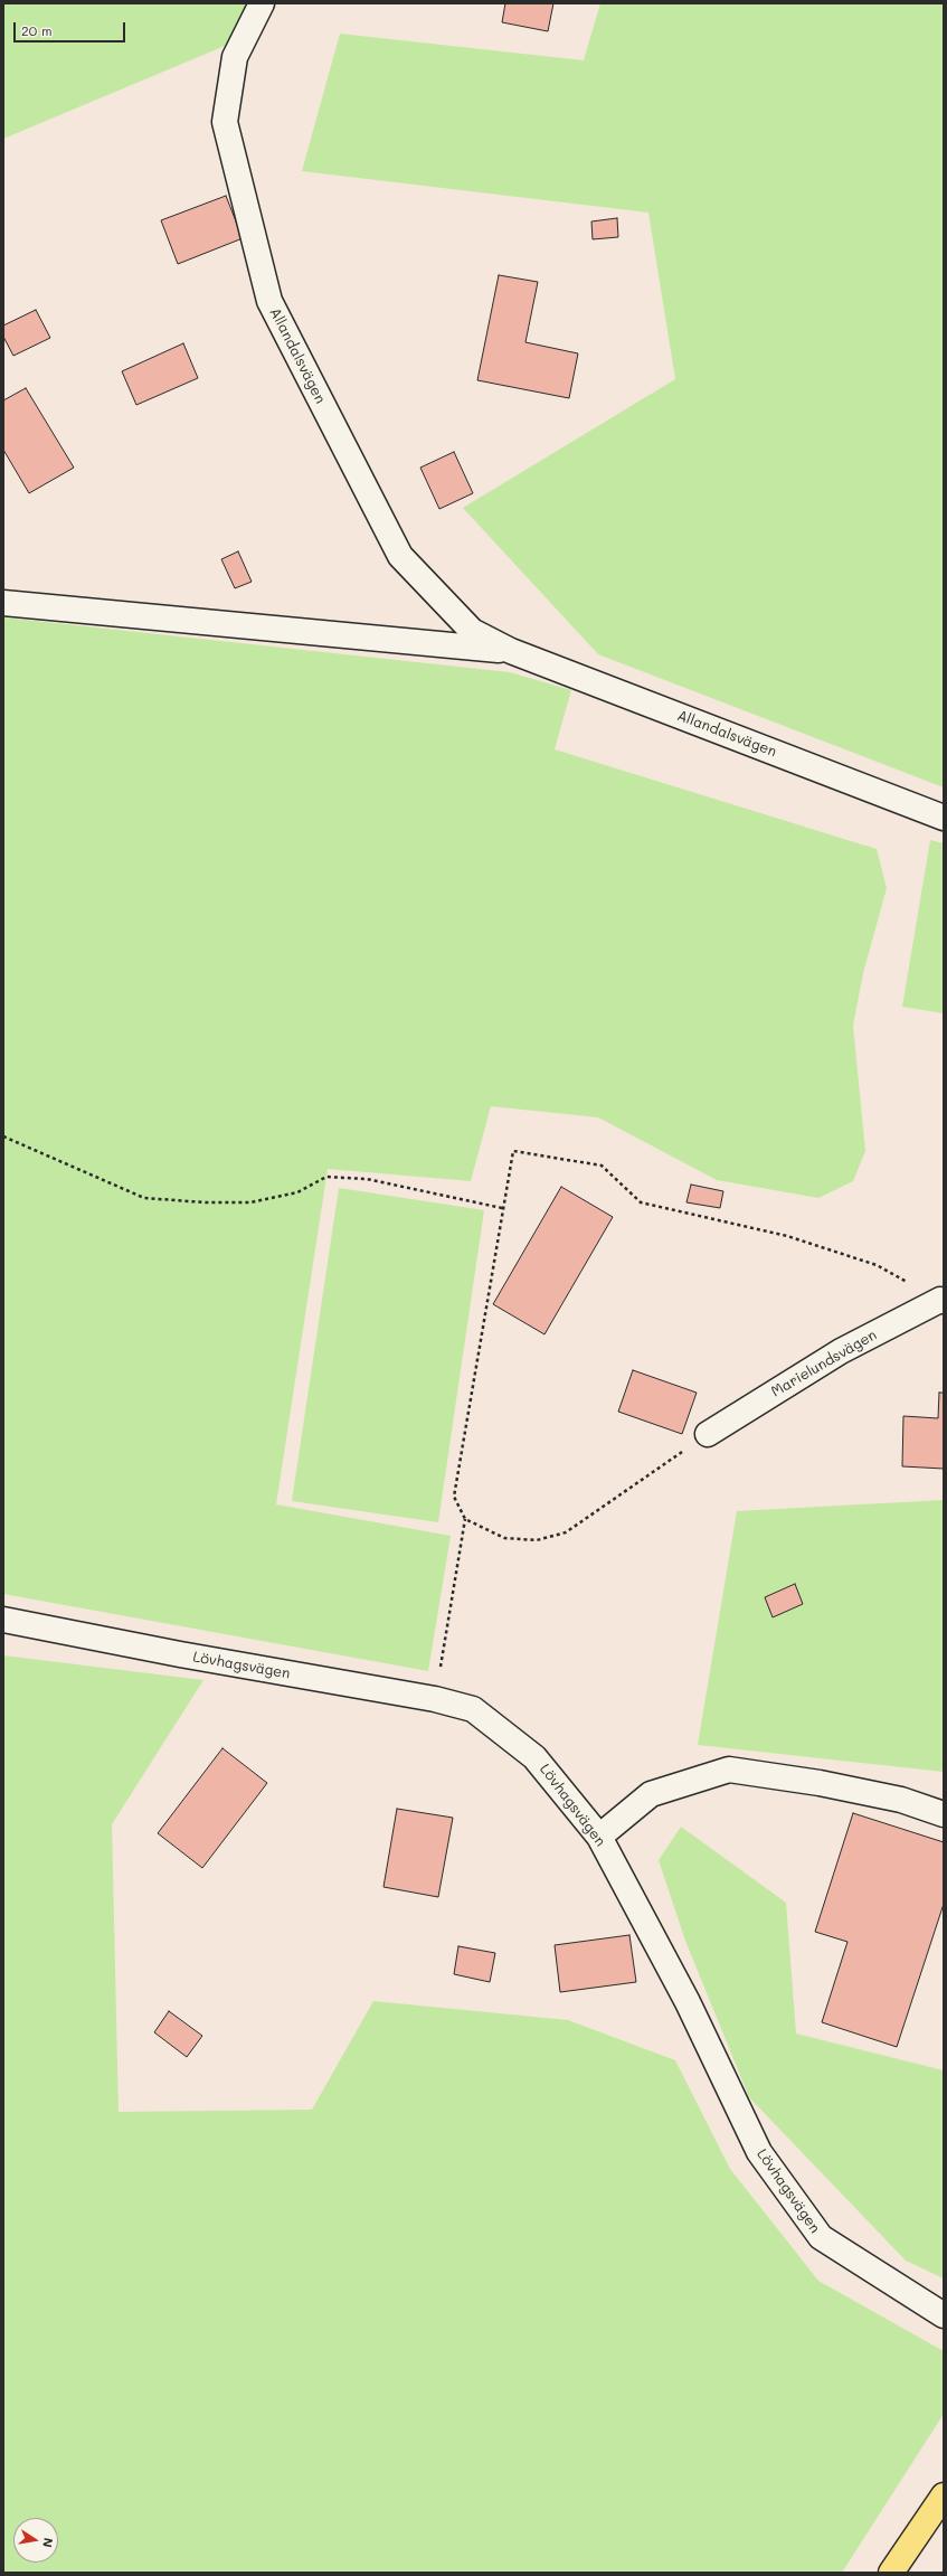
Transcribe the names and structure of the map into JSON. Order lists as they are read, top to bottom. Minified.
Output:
{"streets":{"street":["Allandalsvägen","Marielundsvägen","Lövhagsvägen"]},"scale_bar":"20 m","north":"right"}
